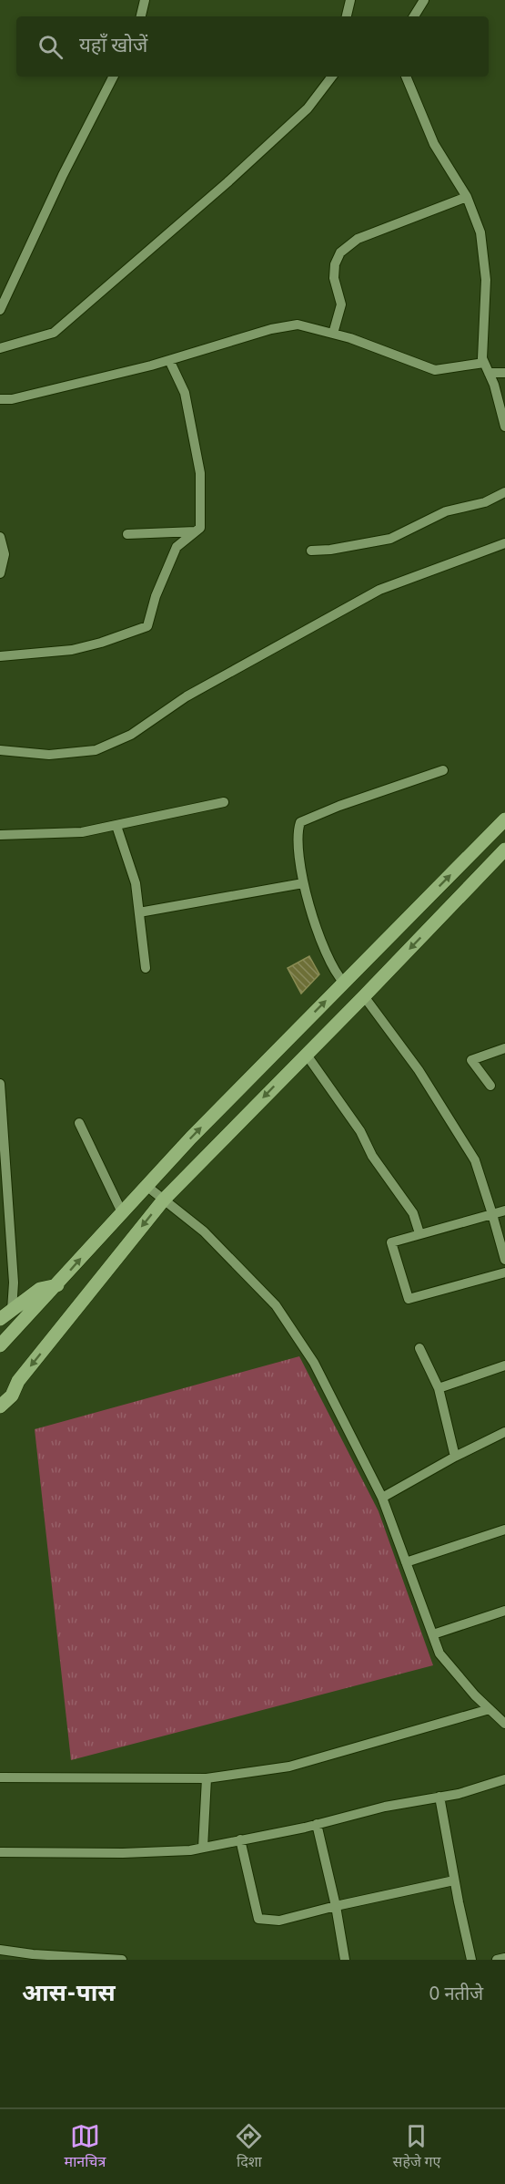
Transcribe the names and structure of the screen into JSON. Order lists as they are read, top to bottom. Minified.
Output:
{"page":{"search":"यहाँ खोजें","heading":["आस-पास","0 नतीजे"],"nav":["मानचित्र","दिशा","सहेजे गए"]}}
